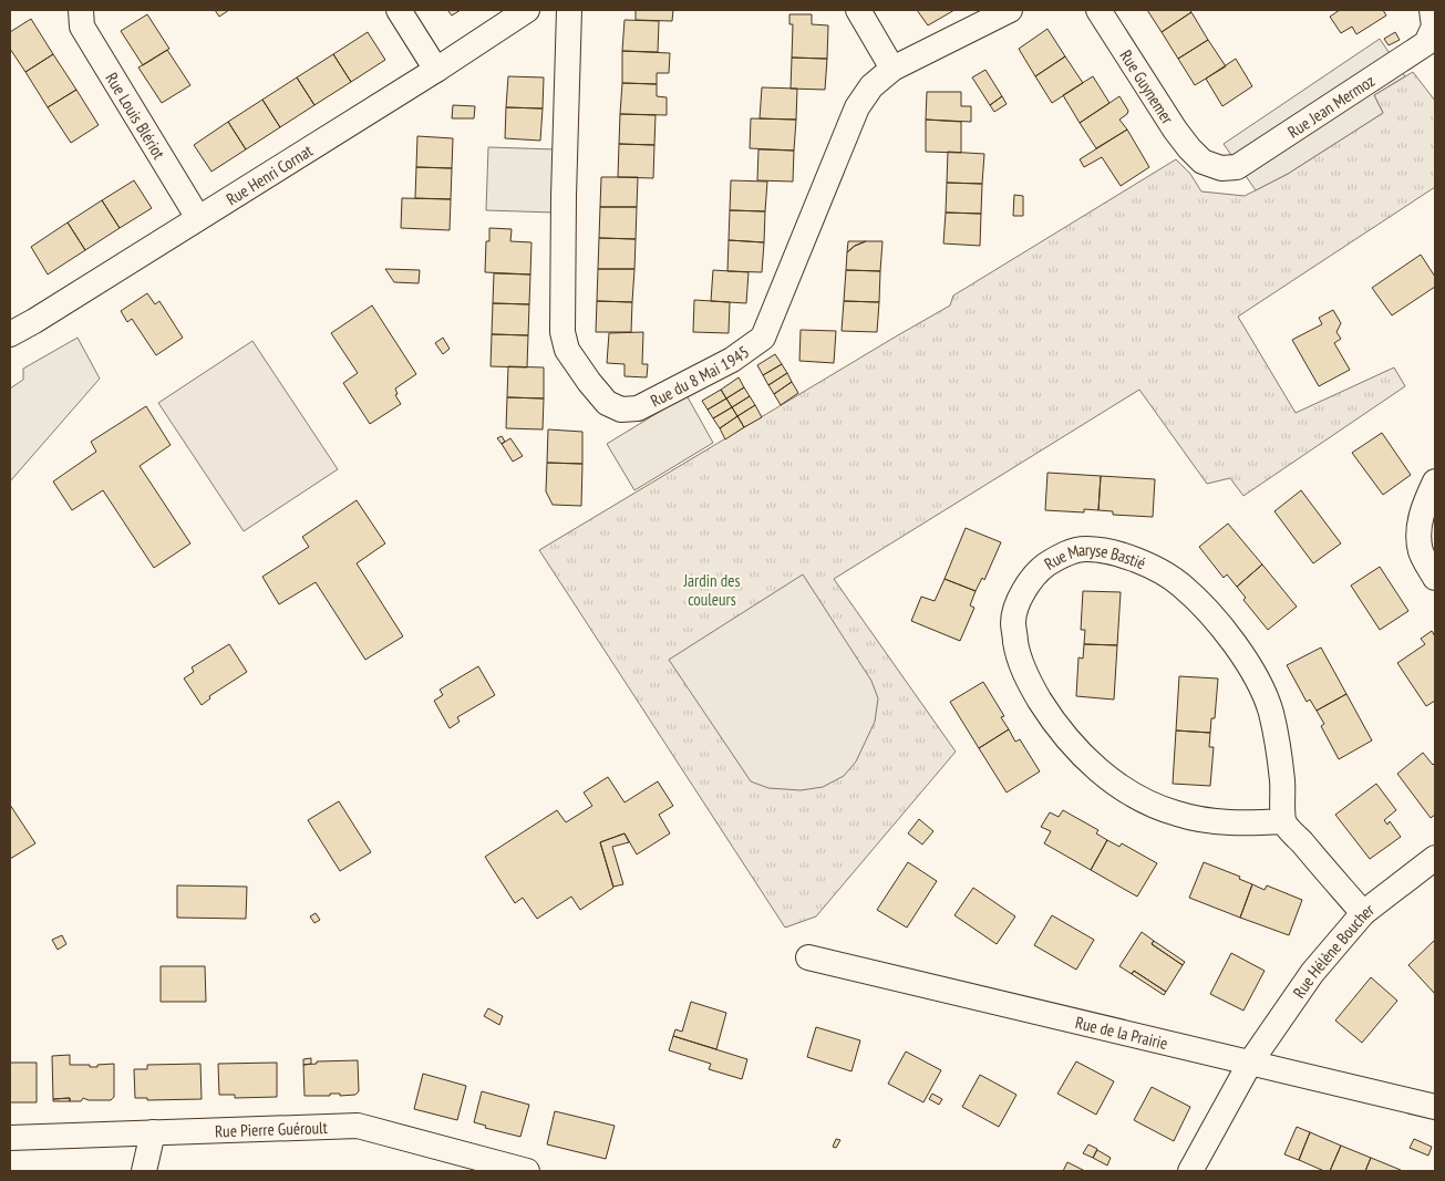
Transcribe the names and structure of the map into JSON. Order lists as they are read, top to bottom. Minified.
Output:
{"streets":{"street":["Rue Guynemer","Rue Jean Mermoz","Rue Louis Blériot","Rue Henri Cornat","Rue du 8 Mai 1945","Rue Maryse Bastié","Rue Hélène Boucher","Rue de la Prairie","Rue Pierre Guéroult"]},"crossings":[["Rue Guynemer","Rue Jean Mermoz"],["Rue Louis Blériot","Rue Henri Cornat"],["Rue Hélène Boucher","Rue de la Prairie"]],"parks":["Jardin des couleurs"]}
